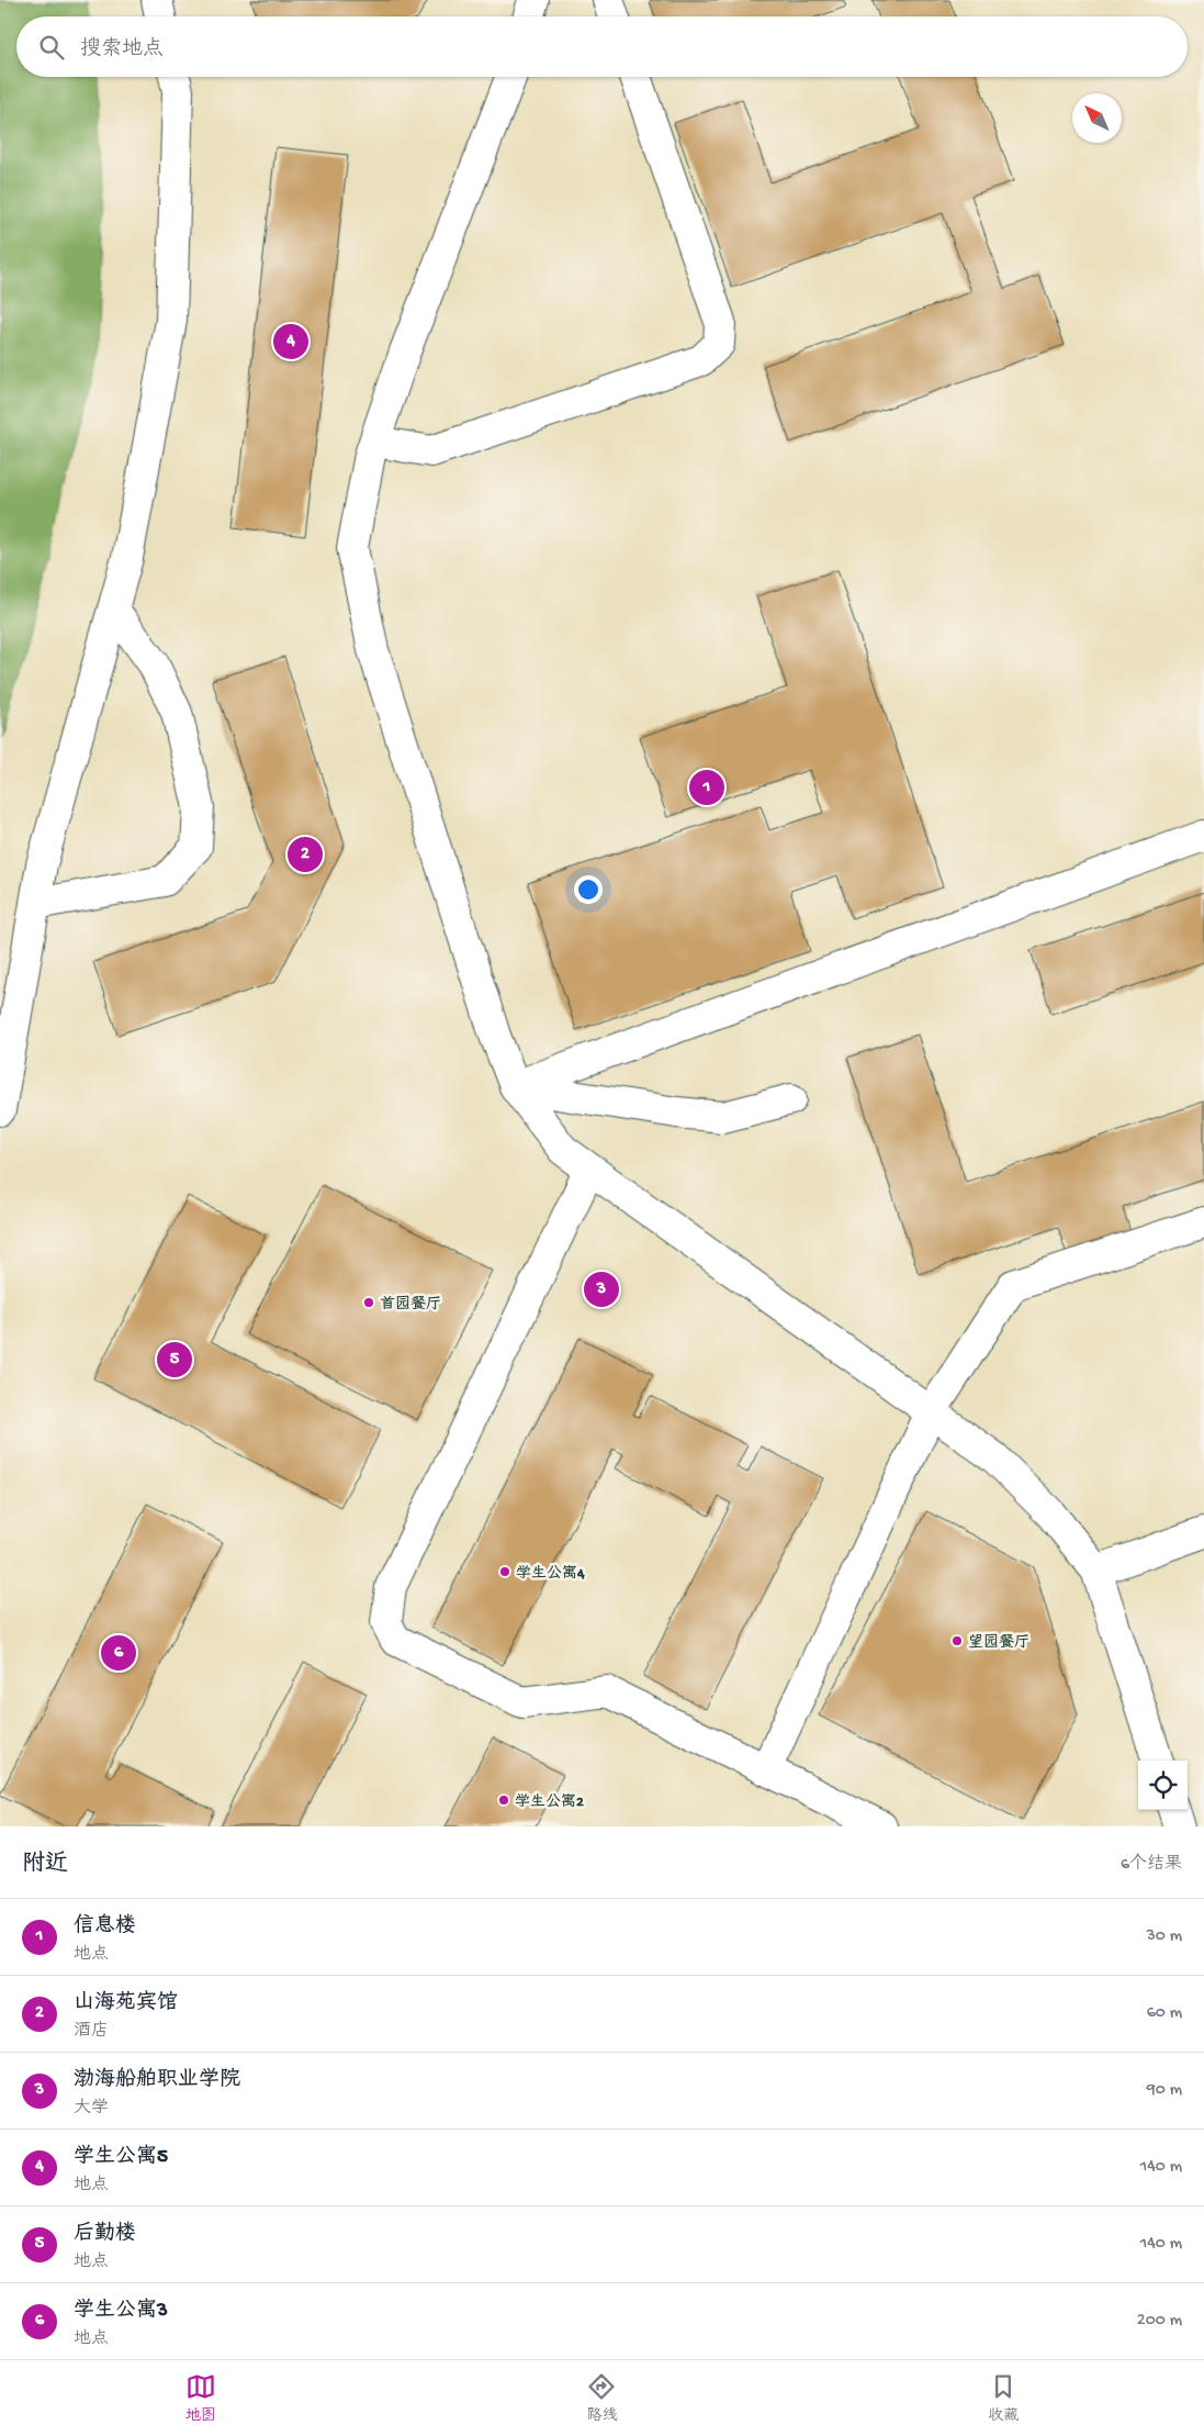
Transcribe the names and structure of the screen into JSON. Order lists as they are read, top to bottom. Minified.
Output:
{"places":["首园餐厅","学生公寓4","望园餐厅","学生公寓2"],"north":"top left","page":{"search":"搜索地点","pins":["4","1","2","3","5","6"],"heading":["附近","6个结果"],"list":[{"mark":"1","name":"信息楼","note":"地点","value":"30 m"},{"mark":"2","name":"山海苑宾馆","note":"酒店","value":"60 m"},{"mark":"3","name":"渤海船舶职业学院","note":"大学","value":"90 m"},{"mark":"4","name":"学生公寓5","note":"地点","value":"140 m"},{"mark":"5","name":"后勤楼","note":"地点","value":"140 m"},{"mark":"6","name":"学生公寓3","note":"地点","value":"200 m"}],"nav":["地图","路线","收藏"]}}
